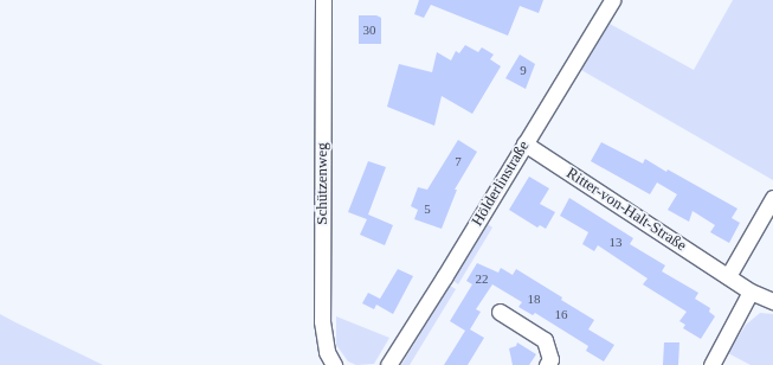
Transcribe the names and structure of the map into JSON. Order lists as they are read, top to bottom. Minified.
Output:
{"streets":{"street":["Schützenweg","Hölderlinstraße","Ritter-von-Halt-Straße"]},"crossings":[["Hölderlinstraße","Ritter-von-Halt-Straße"]],"house_numbers":["30","9","7","5","13","22","18","16"]}
